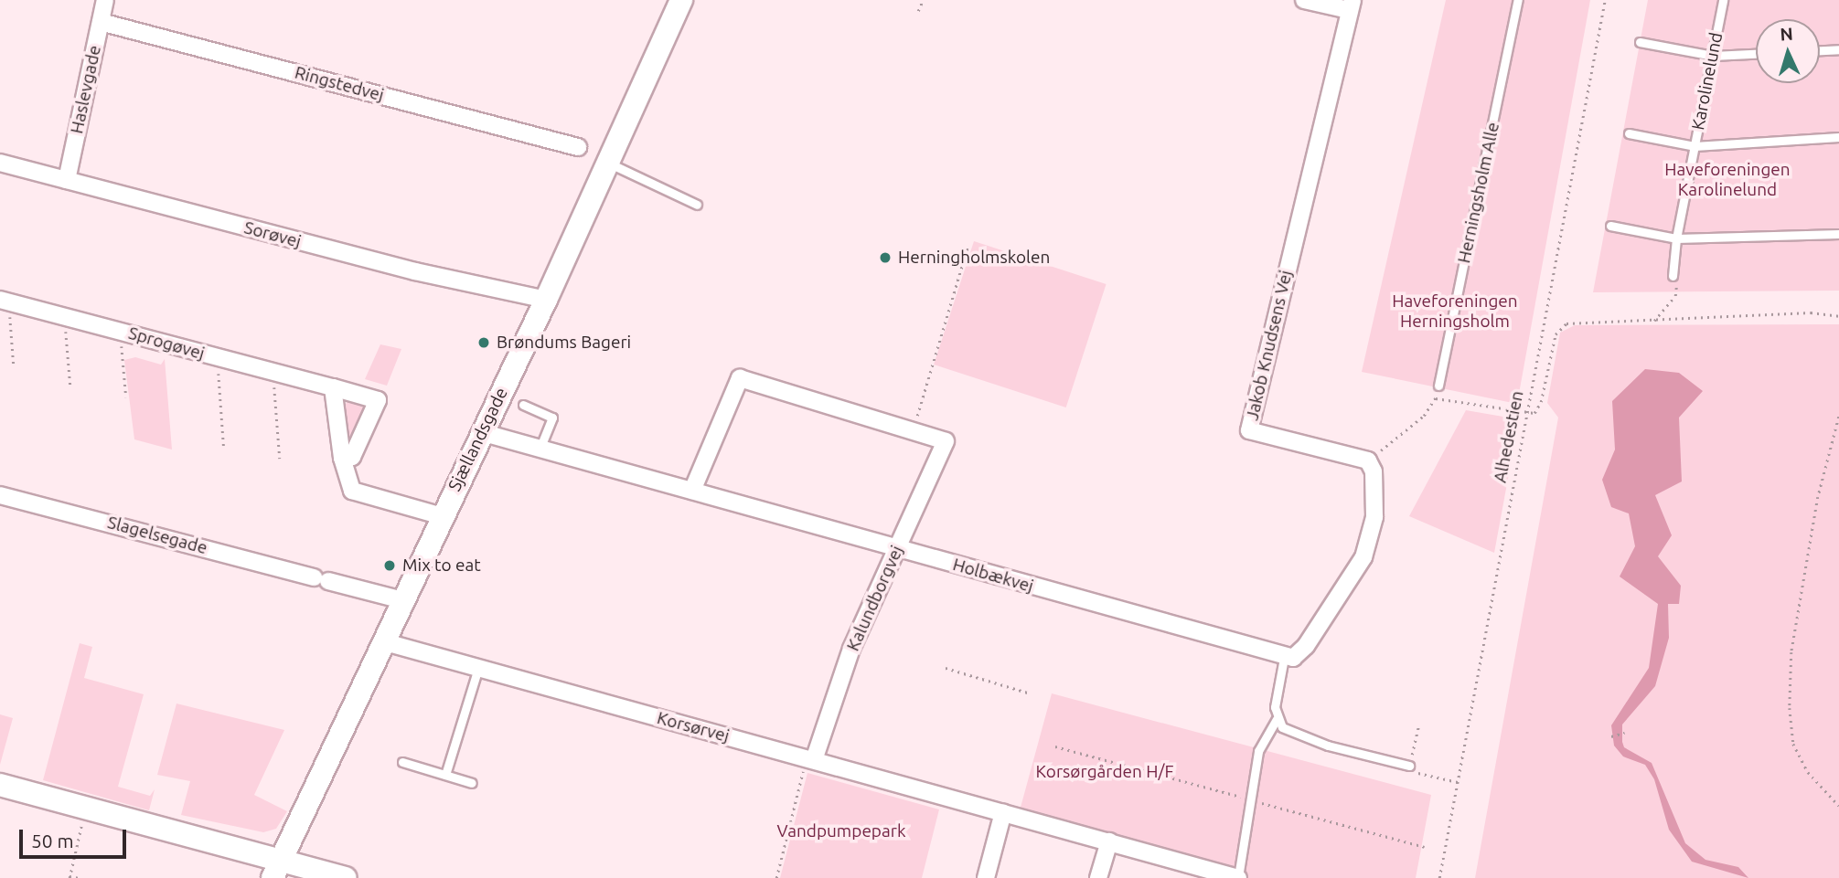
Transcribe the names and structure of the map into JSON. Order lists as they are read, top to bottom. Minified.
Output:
{"streets":{"street":["Ringstedvej","Haslevgade","Sorøvej","Sprogøvej","Jakob Knudsens Vej","Sjællandsgade","Slagelsegade","Holbækvej","Kalundborgvej","Korsørvej"],"lane":["Karolinelund","Herningsholm Alle"],"path":["Alhedestien"]},"crossings":[["Ringstedvej","Haslevgade"],["Haslevgade","Sorøvej"],["Sorøvej","Sjællandsgade"],["Sjællandsgade","Slagelsegade"],["Sjællandsgade","Holbækvej"],["Sjællandsgade","Korsørvej"],["Holbækvej","Kalundborgvej"],["Kalundborgvej","Korsørvej"]],"parks":["Haveforeningen Karolinelund","Haveforeningen Herningsholm","Korsørgården H/F","Vandpumpepark"],"places":["Herningholmskolen","Brøndums Bageri","Mix to eat"],"scale_bar":"50 m","north":"top"}
